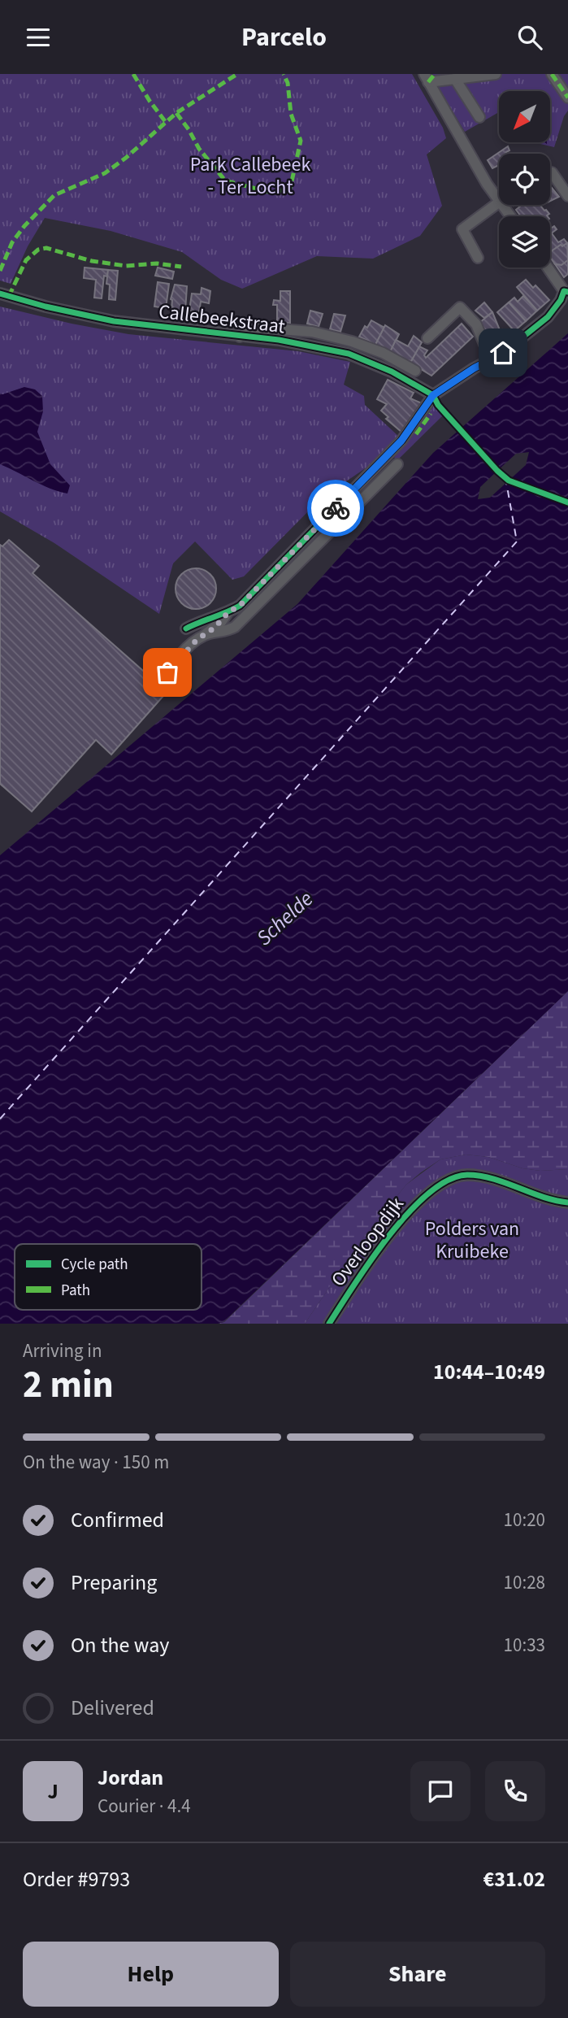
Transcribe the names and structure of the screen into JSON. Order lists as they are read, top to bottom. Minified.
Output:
{"streets":{"street":["Callebeekstraat","Overloopdijk"]},"water":["Schelde"],"parks":["Park Callebeek - Ter Locht","Polders van Kruibeke"],"legend":["Cycle path","Path"],"north":"bottom left","page":{"header":"Parcelo","heading":["2 min","Arriving in","10:44–10:49"],"panel":["Jordan","Courier · 4.4","Order #9793","€31.02"],"bar":"On the way · 150 m","list":[["Confirmed","10:20"],["Preparing","10:28"],["On the way","10:33"],"Delivered"],"round":"J","buttons":["Help","Share"]}}
